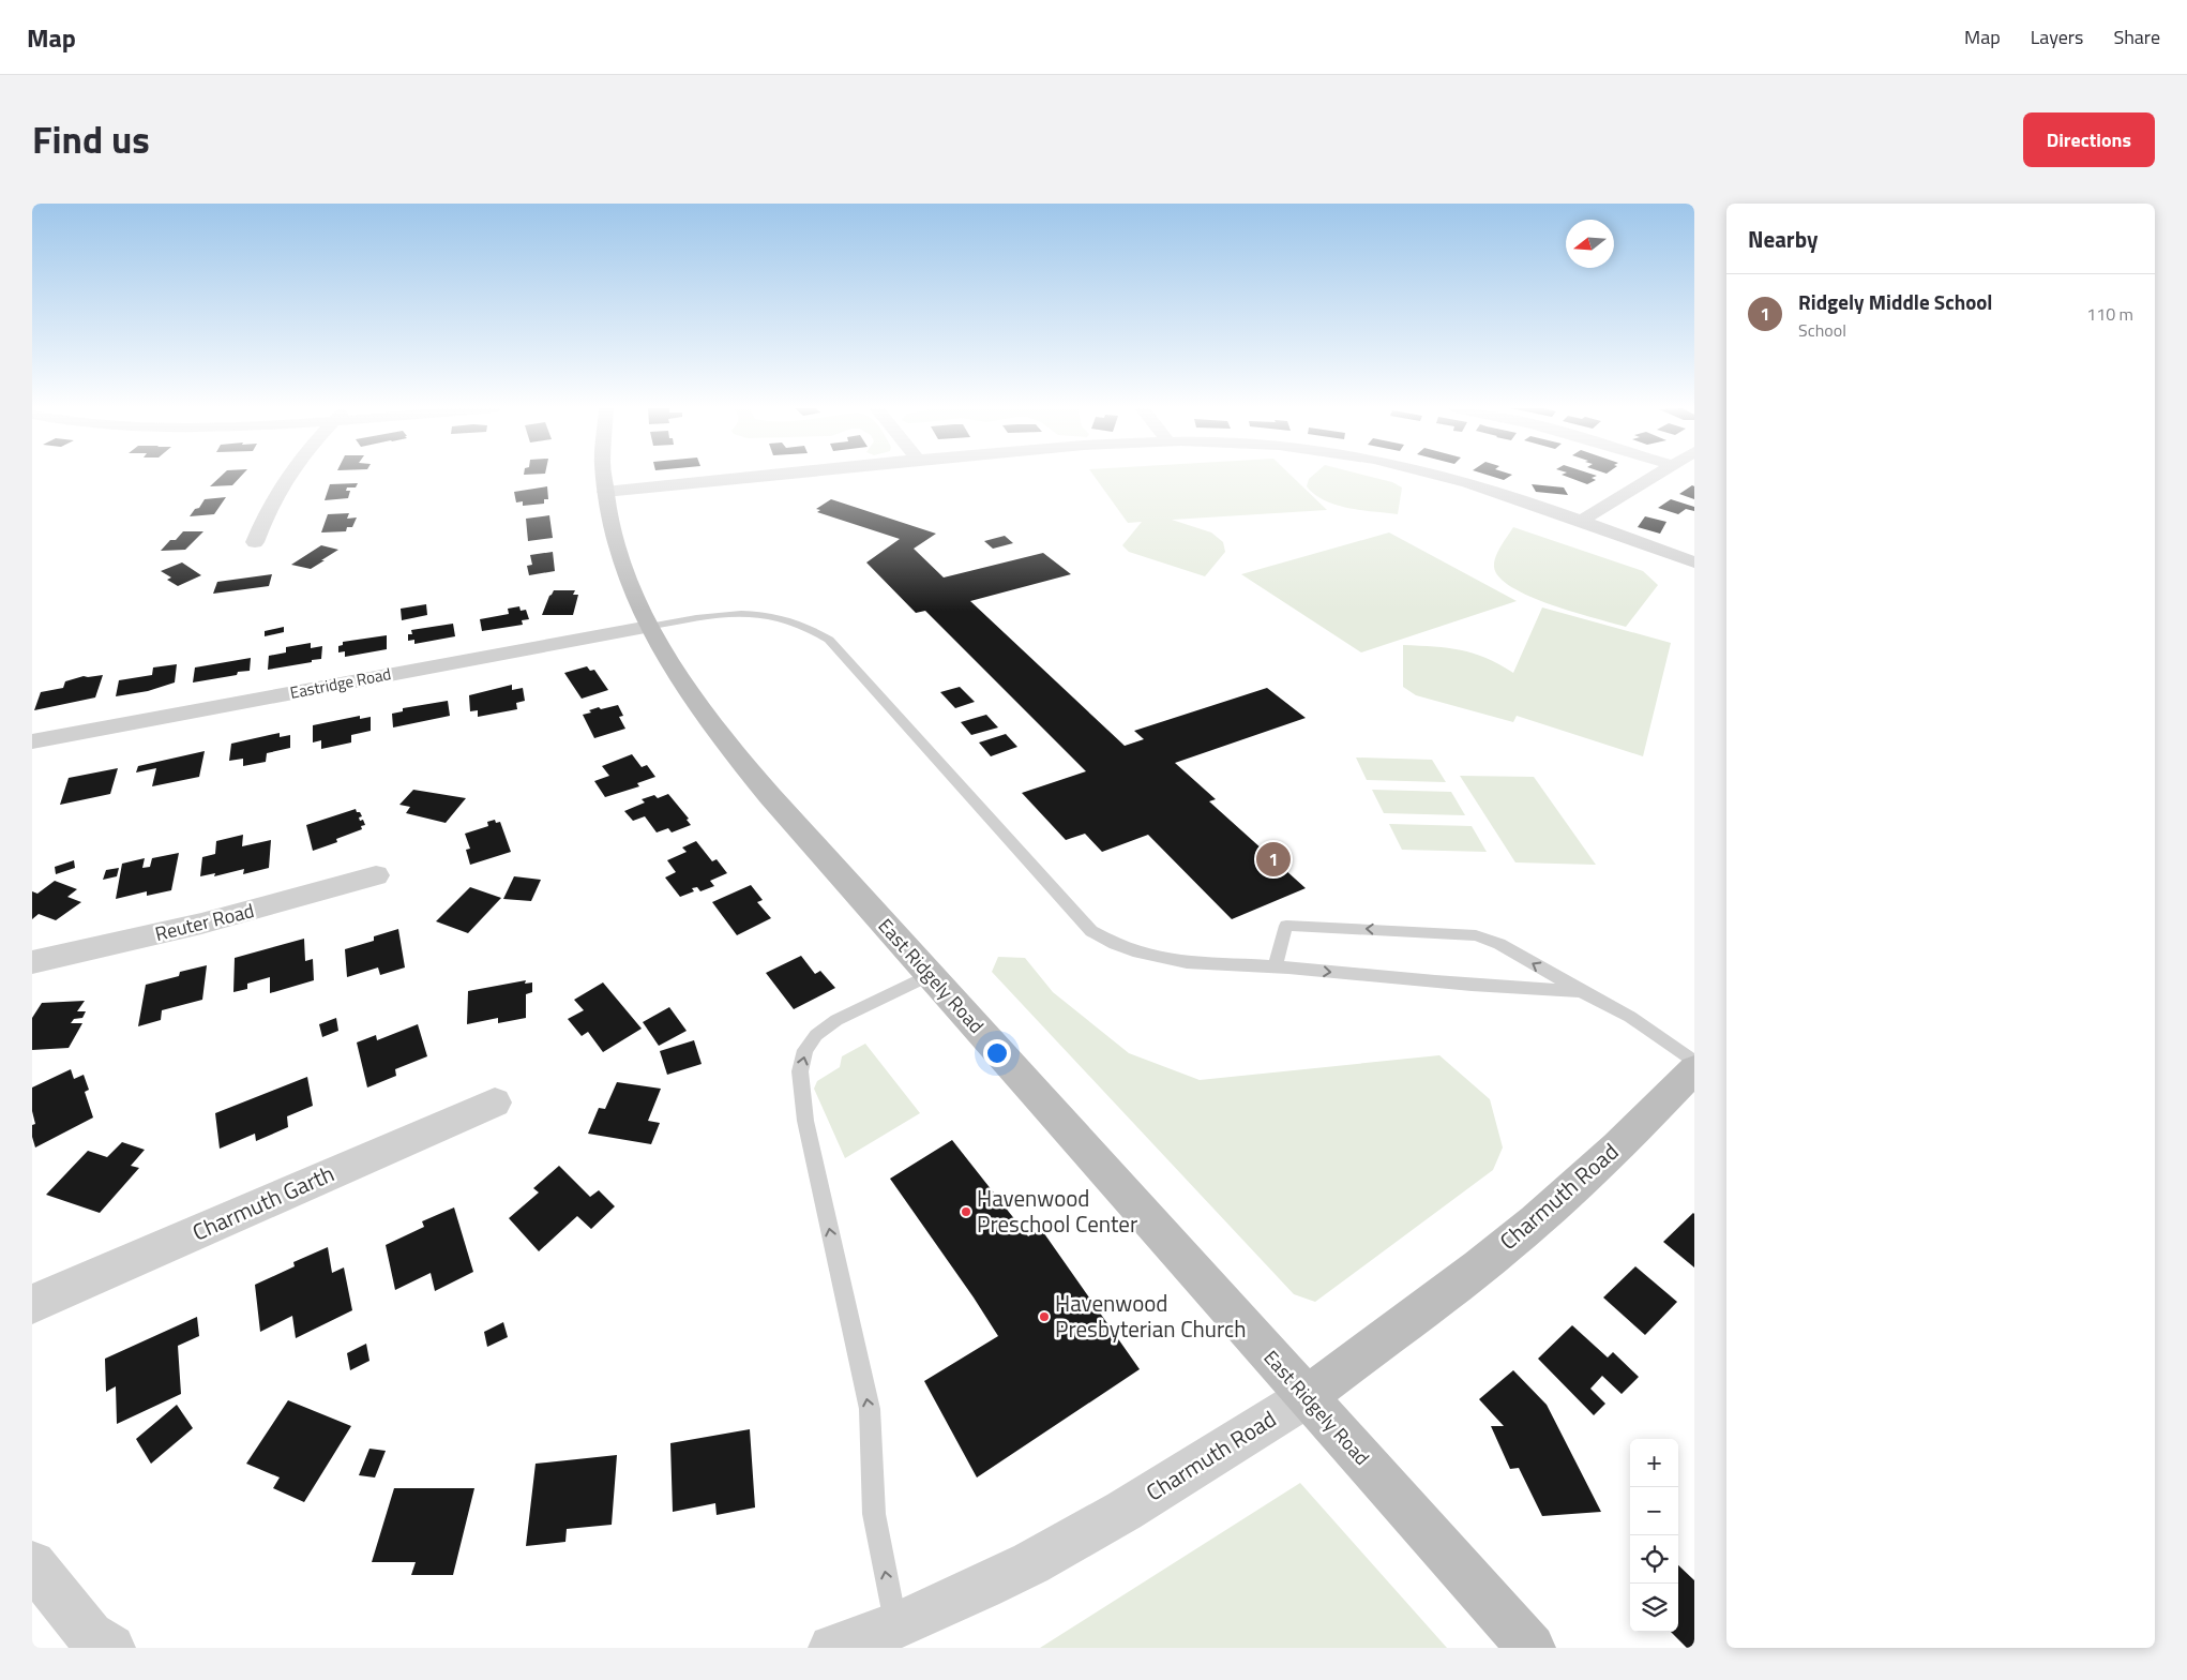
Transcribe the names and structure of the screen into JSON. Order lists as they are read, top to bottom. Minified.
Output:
{"streets":{"street":["Eastridge Road","Reuter Road","East Ridgely Road","Charmuth Road","Charmuth Garth"]},"crossings":[["Eastridge Road","East Ridgely Road"],["East Ridgely Road","Charmuth Road"]],"places":["Havenwood Preschool Center","Havenwood Presbyterian Church"],"north":"left","page":{"header":"Map","nav":["Map","Layers","Share"],"title":"Find us","buttons":"Directions","heading":"Nearby","list":[{"mark":"1","name":"Ridgely Middle School","note":"School","value":"110 m"}],"pins":"1","map_buttons":["+","−"]}}
